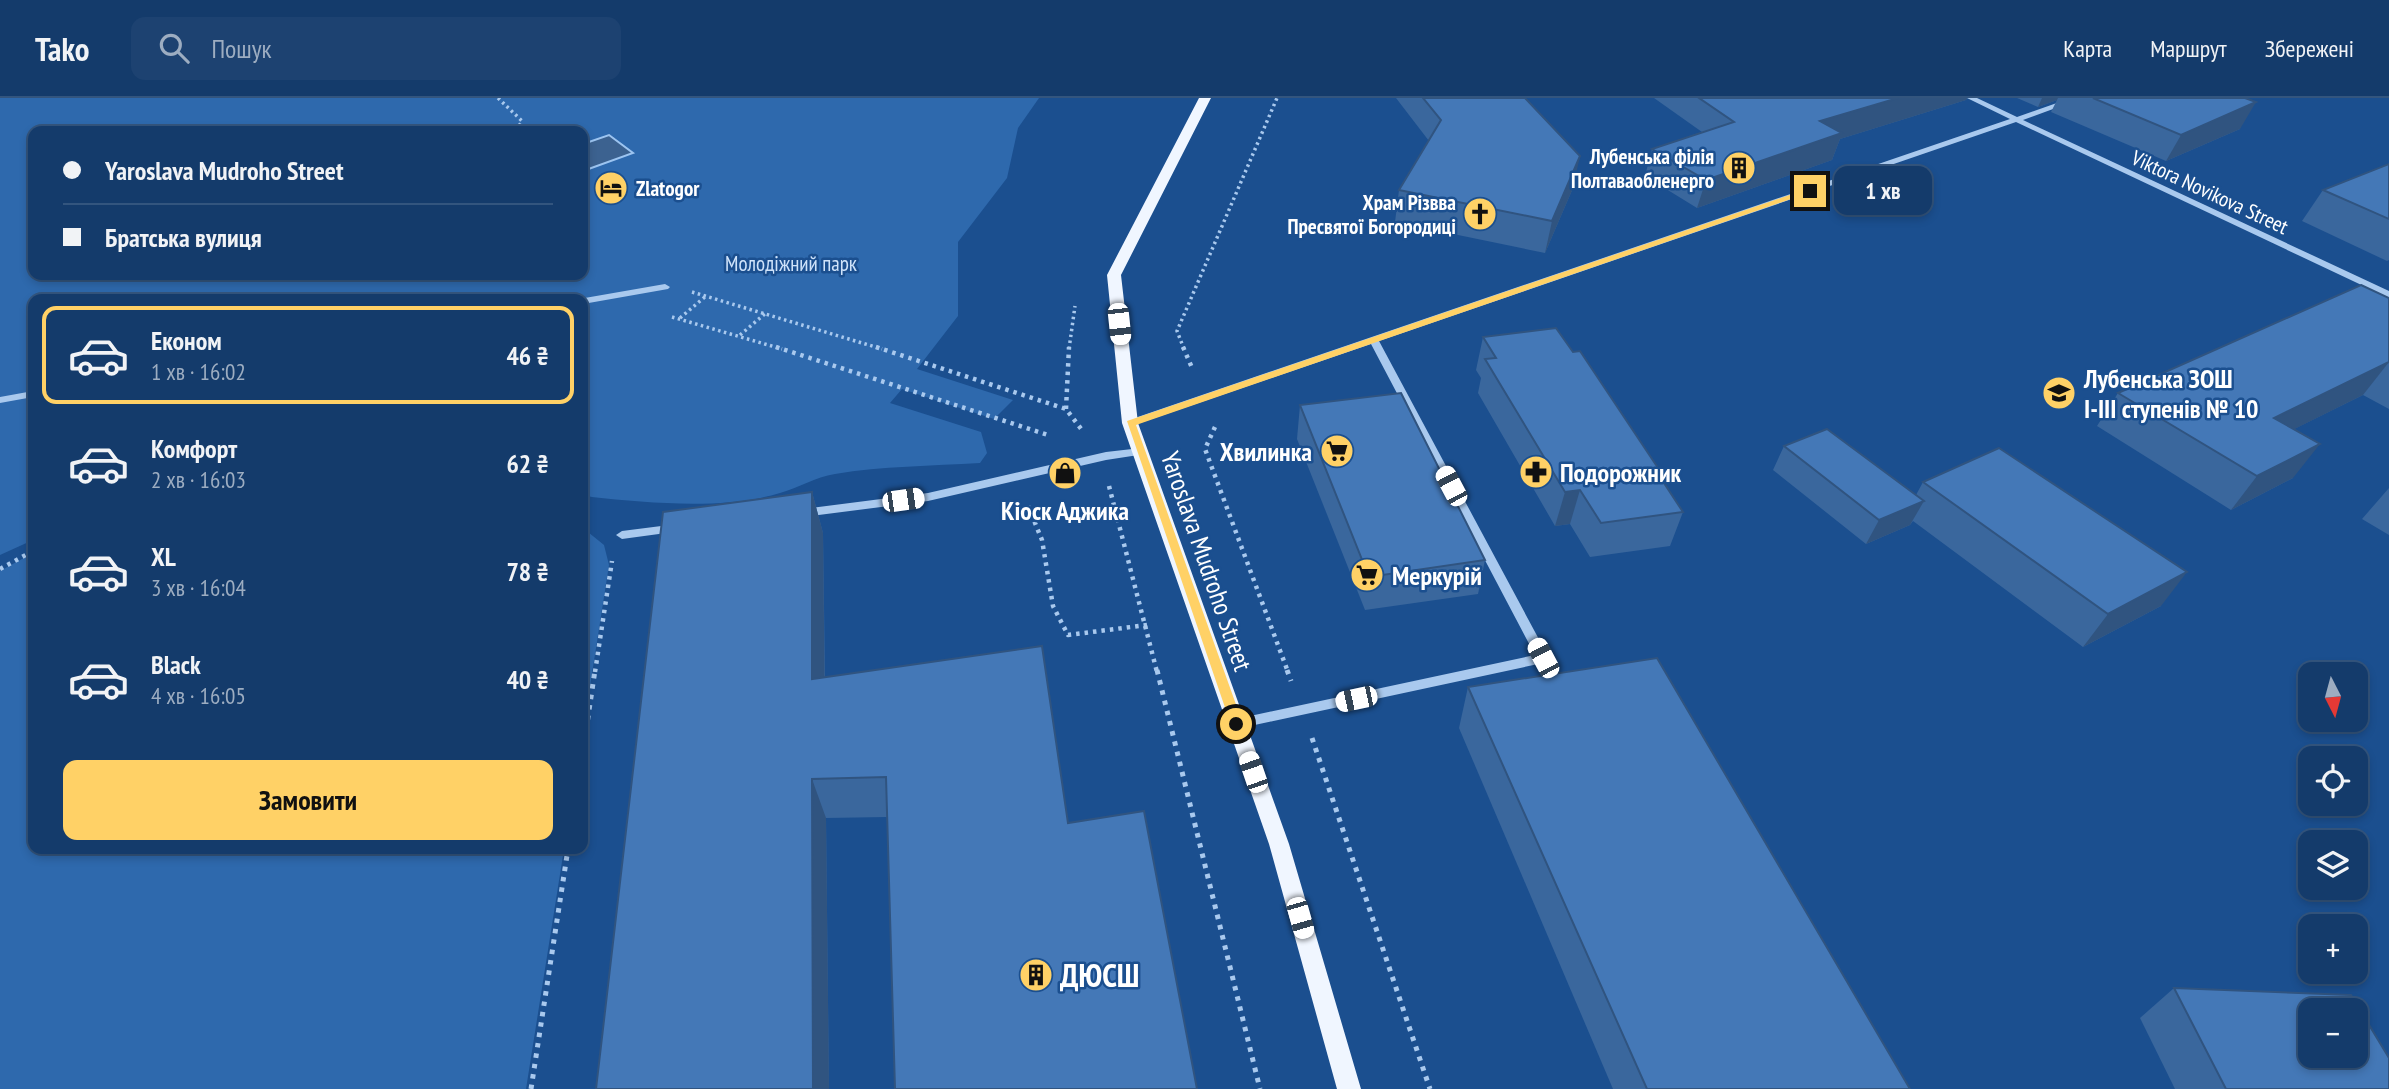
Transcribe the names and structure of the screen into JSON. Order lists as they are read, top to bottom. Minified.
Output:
{"streets":{"main road":["Yaroslava Mudroho Street"],"street":["Viktora Novikova Street"]},"parks":["Молодіжний парк"],"places":{"building":["Лубенська філія Полтаваобленерго","ДЮСШ"],"hotel":["Zlatogor"],"church":["Храм Різвва Пресвятої Богородиці"],"school or university":["Лубенська ЗОШ І-ІІІ ступенів № 10"],"supermarket":["Хвилинка","Меркурій"],"pharmacy":["Подорожник"],"shop":["Кіоск Аджика"]},"north":"bottom","page":{"header":"Tako","search":"Пошук","nav":["Карта","Маршрут","Збережені"],"banner":["Yaroslava Mudroho Street","Братська вулиця"],"bubble":"1 хв","list":[{"name":"Економ","note":"1 хв · 16:02","value":"46 ₴"},{"name":"Комфорт","note":"2 хв · 16:03","value":"62 ₴"},{"name":"XL","note":"3 хв · 16:04","value":"78 ₴"},{"name":"Black","note":"4 хв · 16:05","value":"40 ₴"}],"map_buttons":["+","−"],"buttons":"Замовити"}}
